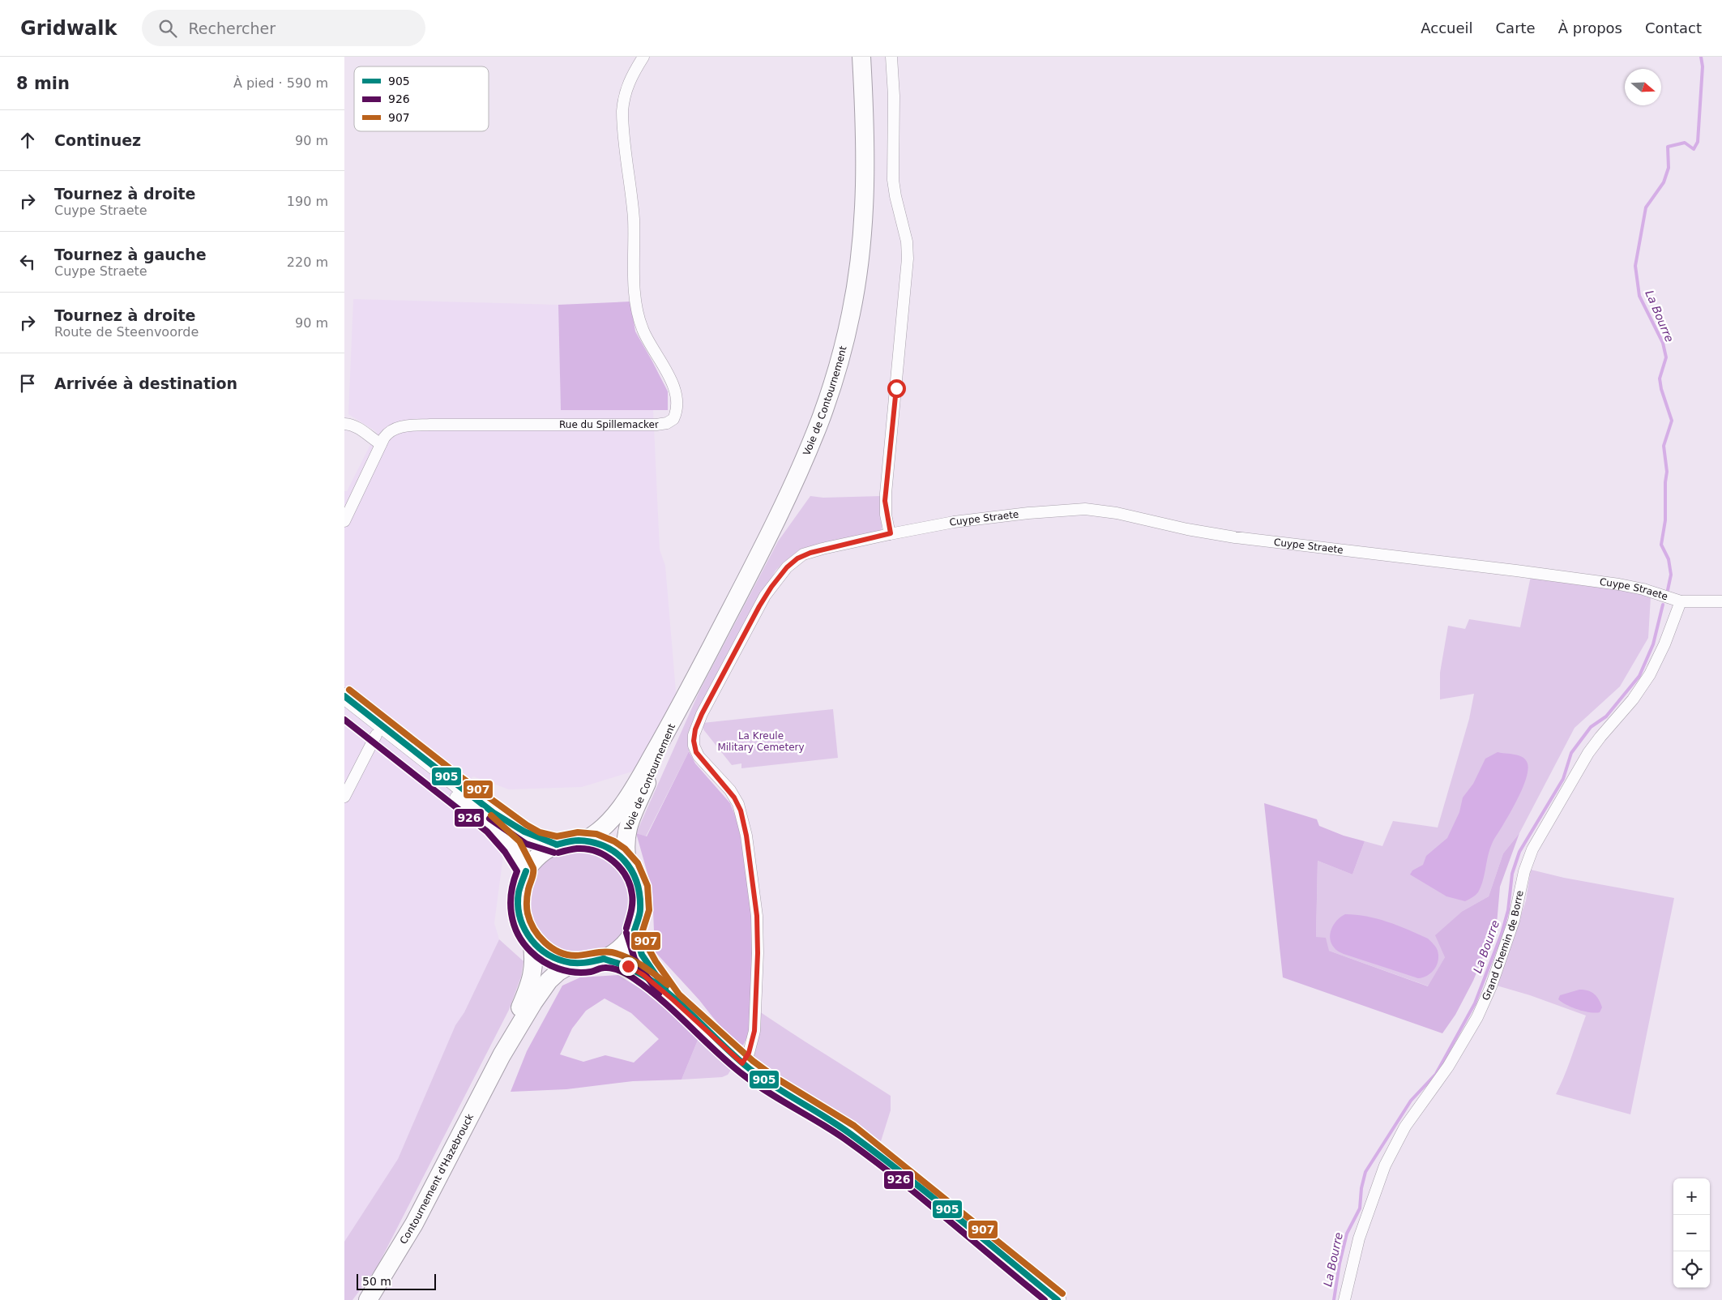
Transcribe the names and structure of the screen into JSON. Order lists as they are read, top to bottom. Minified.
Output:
{"streets":{"highway":["Voie de Contournement","Contournement d'Hazebrouck"],"street":["Rue du Spillemacker","Cuype Straete","Grand Chemin de Borre"]},"crossings":[["Voie de Contournement","Contournement d'Hazebrouck"],["Cuype Straete","Grand Chemin de Borre"]],"water":["La Bourre"],"parks":["La Kreule Military Cemetery"],"lines":["transit line 907","transit line 905","transit line 926"],"legend":["905","926","907"],"scale_bar":"50 m","north":"right","page":{"header":"Gridwalk","search":"Rechercher","nav":["Accueil","Carte","À propos","Contact"],"heading":["8 min","À pied · 590 m"],"list":[["Continuez","90 m"],["Tournez à droite","Cuype Straete","190 m"],["Tournez à gauche","Cuype Straete","220 m"],["Tournez à droite","Route de Steenvoorde","90 m"],"Arrivée à destination"],"map_buttons":["+","−"],"scale":"50 m"}}
